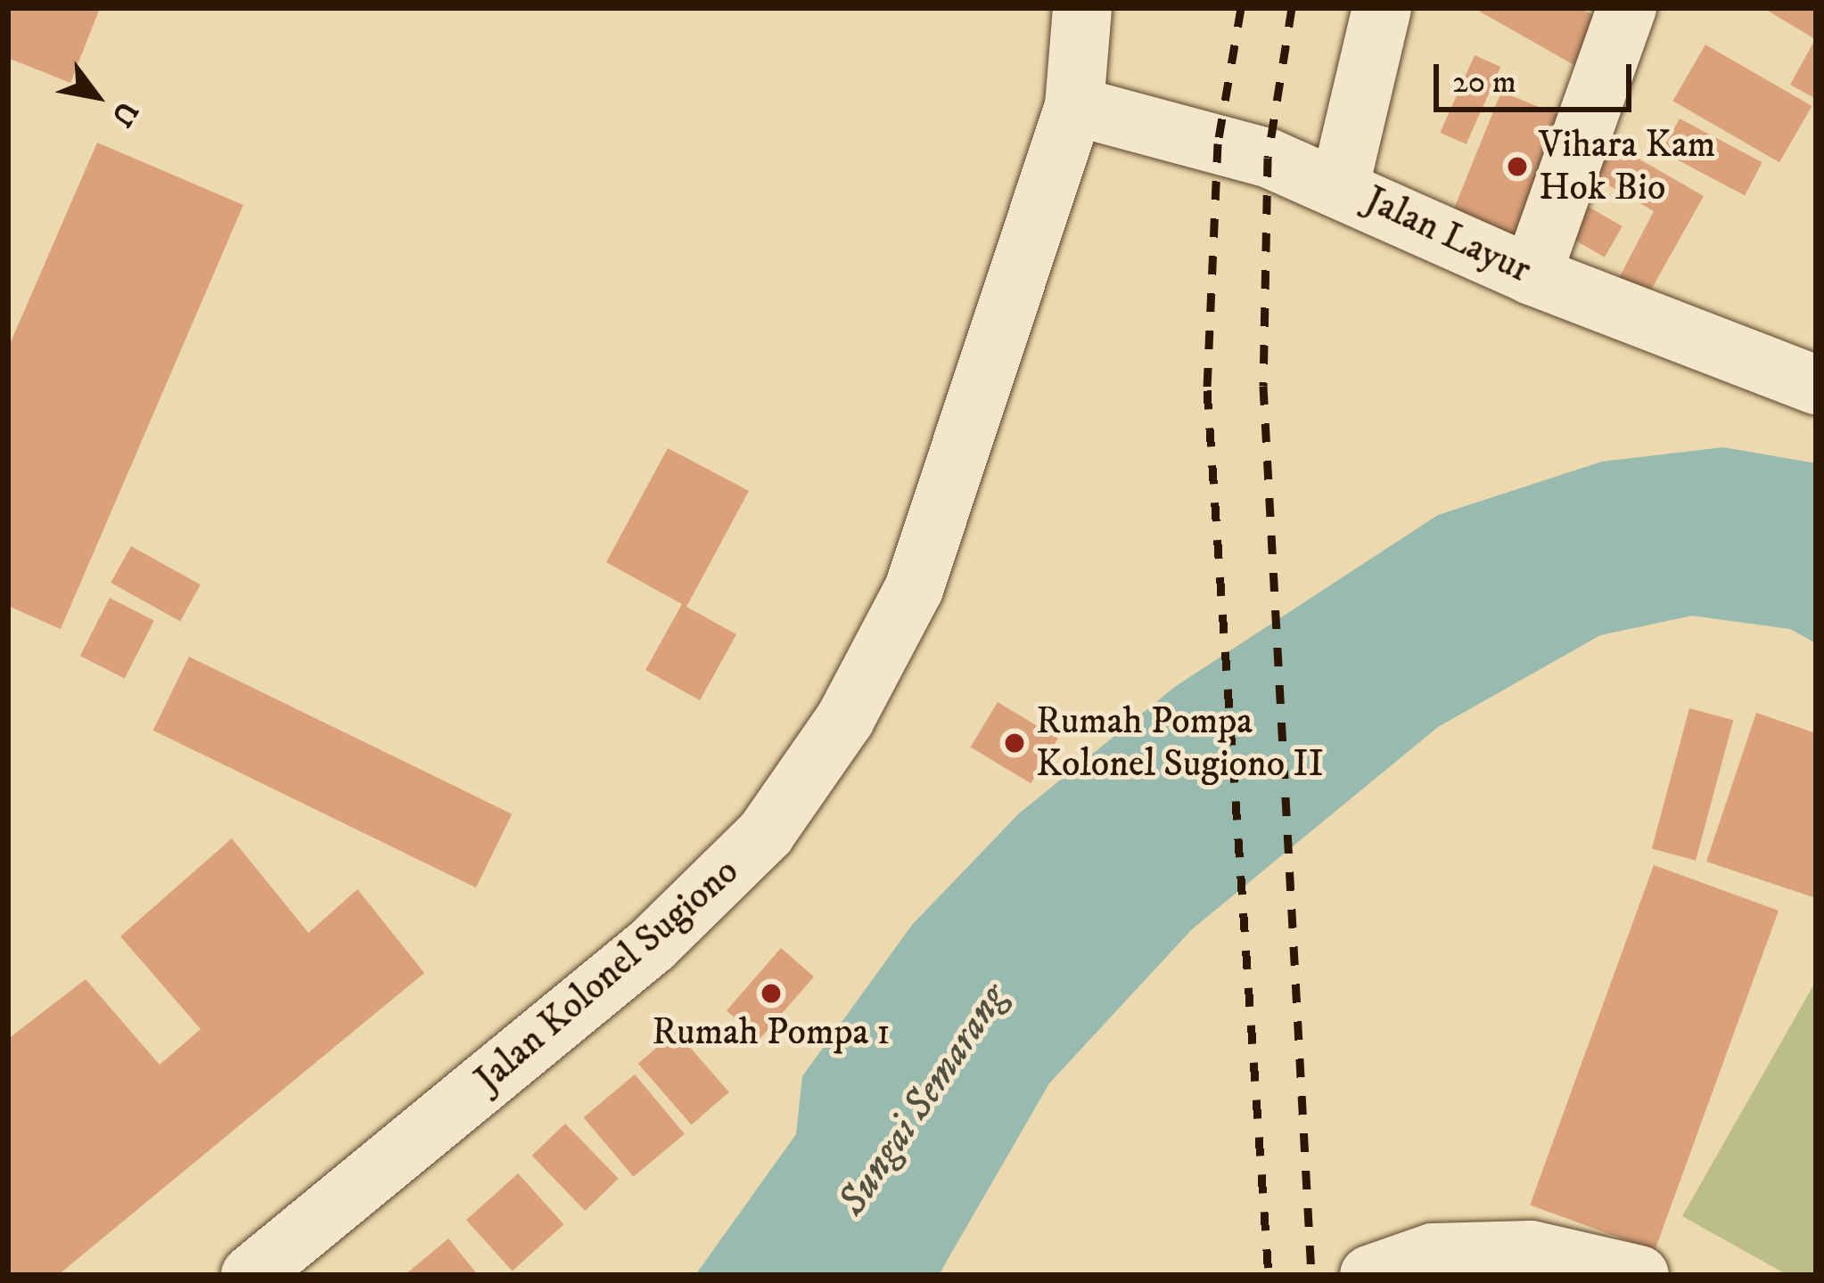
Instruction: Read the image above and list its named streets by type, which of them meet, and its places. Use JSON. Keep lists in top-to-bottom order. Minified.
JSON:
{"streets":{"main road":["Jalan Layur","Jalan Kolonel Sugiono"]},"crossings":[["Jalan Layur","Jalan Kolonel Sugiono"]],"water":["Sungai Semarang"],"places":["Vihara Kam Hok Bio","Rumah Pompa Kolonel Sugiono II","Rumah Pompa 1"],"scale_bar":"20 m","north":"bottom right"}
